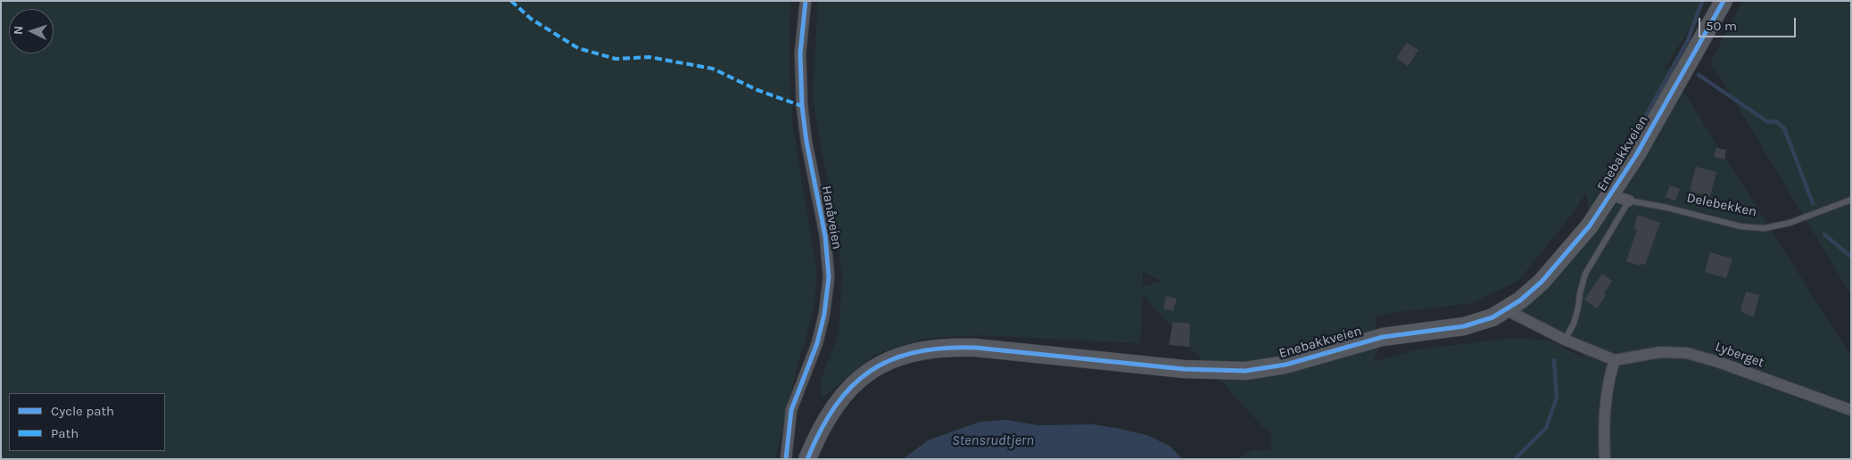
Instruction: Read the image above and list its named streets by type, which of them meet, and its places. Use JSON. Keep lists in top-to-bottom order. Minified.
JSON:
{"streets":{"main road":["Enebakkveien"],"street":["Delebekken","Hanåveien","Lyberget"]},"crossings":[["Enebakkveien","Delebekken"]],"water":["Stensrudtjern"],"legend":["Cycle path","Path"],"scale_bar":"50 m","north":"left"}
